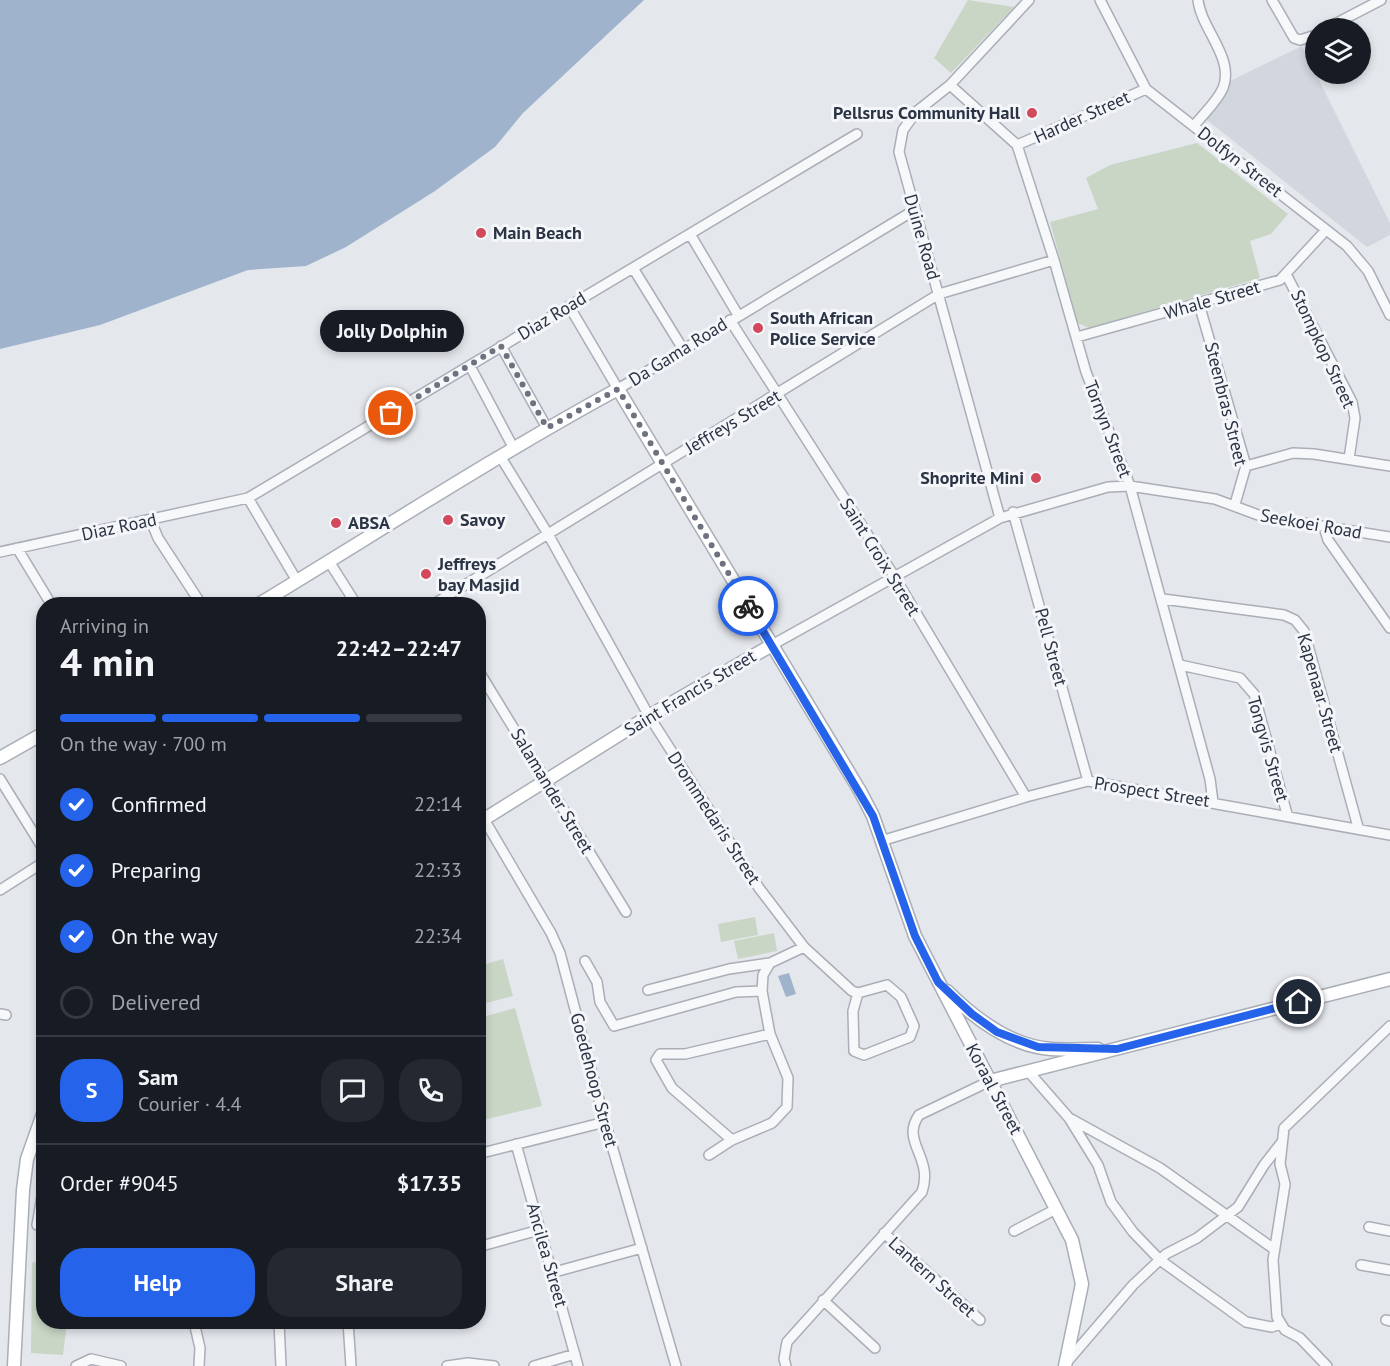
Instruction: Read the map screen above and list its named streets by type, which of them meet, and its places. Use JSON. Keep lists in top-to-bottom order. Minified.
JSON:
{"streets":{"street":["Harder Street","Dolfyn Street","Duine Road","Whale Street","Diaz Road","Stompkop Street","Da Gama Road","Steenbras Street","Jeffreys Street","Tornyn Street","Seekoei Road","Saint Croix Street","Pell Street","Saint Francis Street","Kapenaar Street","Tongvis Street","Salamander Street","Prospect Street","Drommedaris Street","Goedehoop Street","Koraal Street","Ancilea Street","Lantern Street"]},"crossings":[["Harder Street","Dolfyn Street"],["Harder Street","Tornyn Street"],["Dolfyn Street","Whale Street"],["Duine Road","Da Gama Road"],["Duine Road","Jeffreys Street"],["Duine Road","Saint Francis Street"],["Whale Street","Stompkop Street"],["Whale Street","Steenbras Street"],["Whale Street","Tornyn Street"],["Diaz Road","Saint Croix Street"],["Da Gama Road","Saint Croix Street"],["Da Gama Road","Drommedaris Street"],["Da Gama Road","Koraal Street"],["Steenbras Street","Seekoei Road"],["Jeffreys Street","Tornyn Street"],["Jeffreys Street","Saint Croix Street"],["Jeffreys Street","Drommedaris Street"],["Jeffreys Street","Koraal Street"],["Tornyn Street","Seekoei Road"],["Tornyn Street","Saint Francis Street"],["Tornyn Street","Kapenaar Street"],["Tornyn Street","Tongvis Street"],["Tornyn Street","Prospect Street"],["Seekoei Road","Saint Francis Street"],["Saint Croix Street","Saint Francis Street"],["Saint Croix Street","Prospect Street"],["Pell Street","Saint Francis Street"],["Pell Street","Prospect Street"],["Saint Francis Street","Salamander Street"],["Saint Francis Street","Drommedaris Street"],["Saint Francis Street","Koraal Street"],["Kapenaar Street","Prospect Street"],["Tongvis Street","Prospect Street"],["Prospect Street","Koraal Street"],["Koraal Street","Lantern Street"]],"places":["Pellsrus Community Hall","Main Beach","South African Police Service","Jolly Dolphin","Shoprite Mini","Savoy","ABSA","Jeffreys bay Masjid"],"page":{"bubble":"Jolly Dolphin","heading":["4 min","Arriving in","22:42–22:47"],"panel":["Sam","Courier · 4.4","Order #9045","$17.35"],"bar":"On the way · 700 m","list":[["Confirmed","22:14"],["Preparing","22:33"],["On the way","22:34"],"Delivered"],"round":"S","buttons":["Help","Share"]}}
